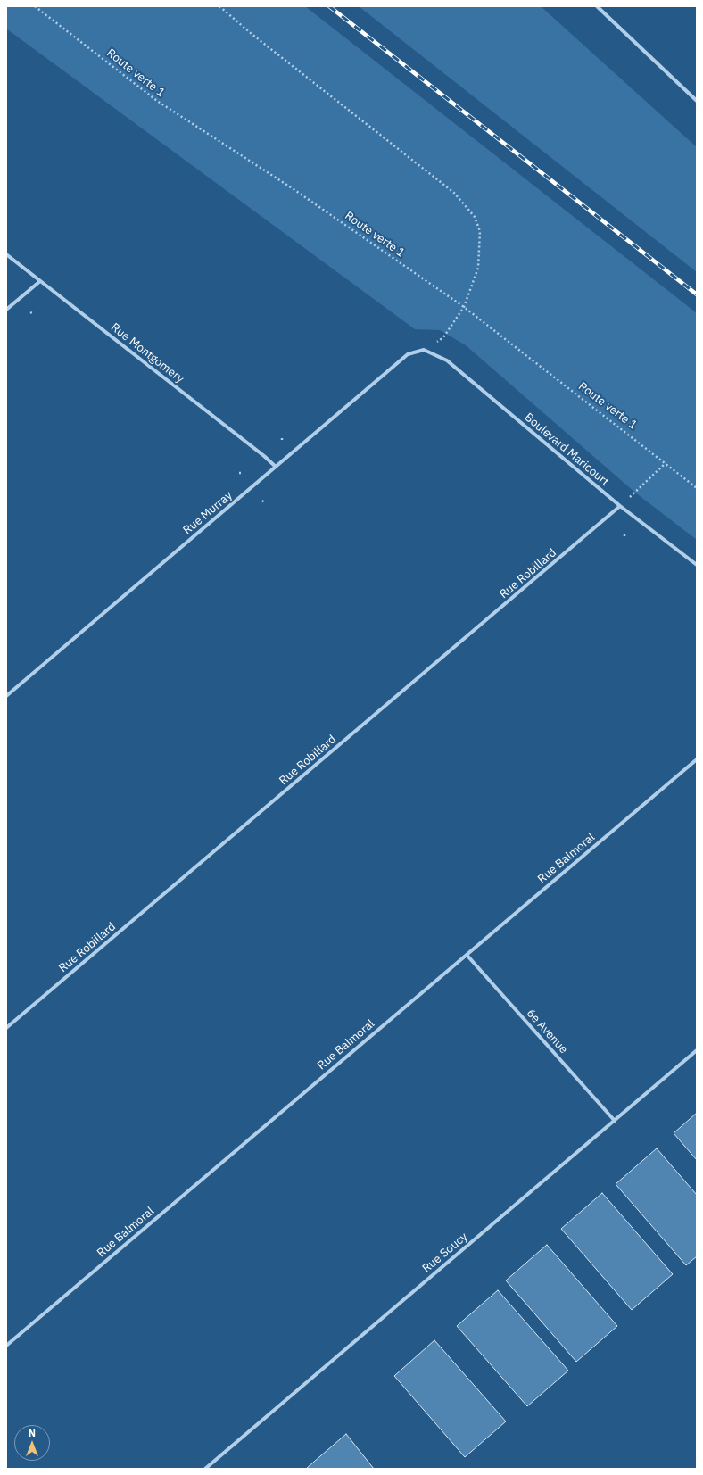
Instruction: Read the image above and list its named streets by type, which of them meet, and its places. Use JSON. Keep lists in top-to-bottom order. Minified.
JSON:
{"streets":{"street":["Rue Montgomery","Boulevard Maricourt","Rue Murray","Rue Robillard","Rue Balmoral","6e Avenue","Rue Soucy"],"path":["Route verte 1"]},"crossings":[["Rue Montgomery","Rue Murray"],["Boulevard Maricourt","Rue Murray"],["Boulevard Maricourt","Rue Robillard"],["Rue Balmoral","6e Avenue"],["6e Avenue","Rue Soucy"]],"north":"top"}
